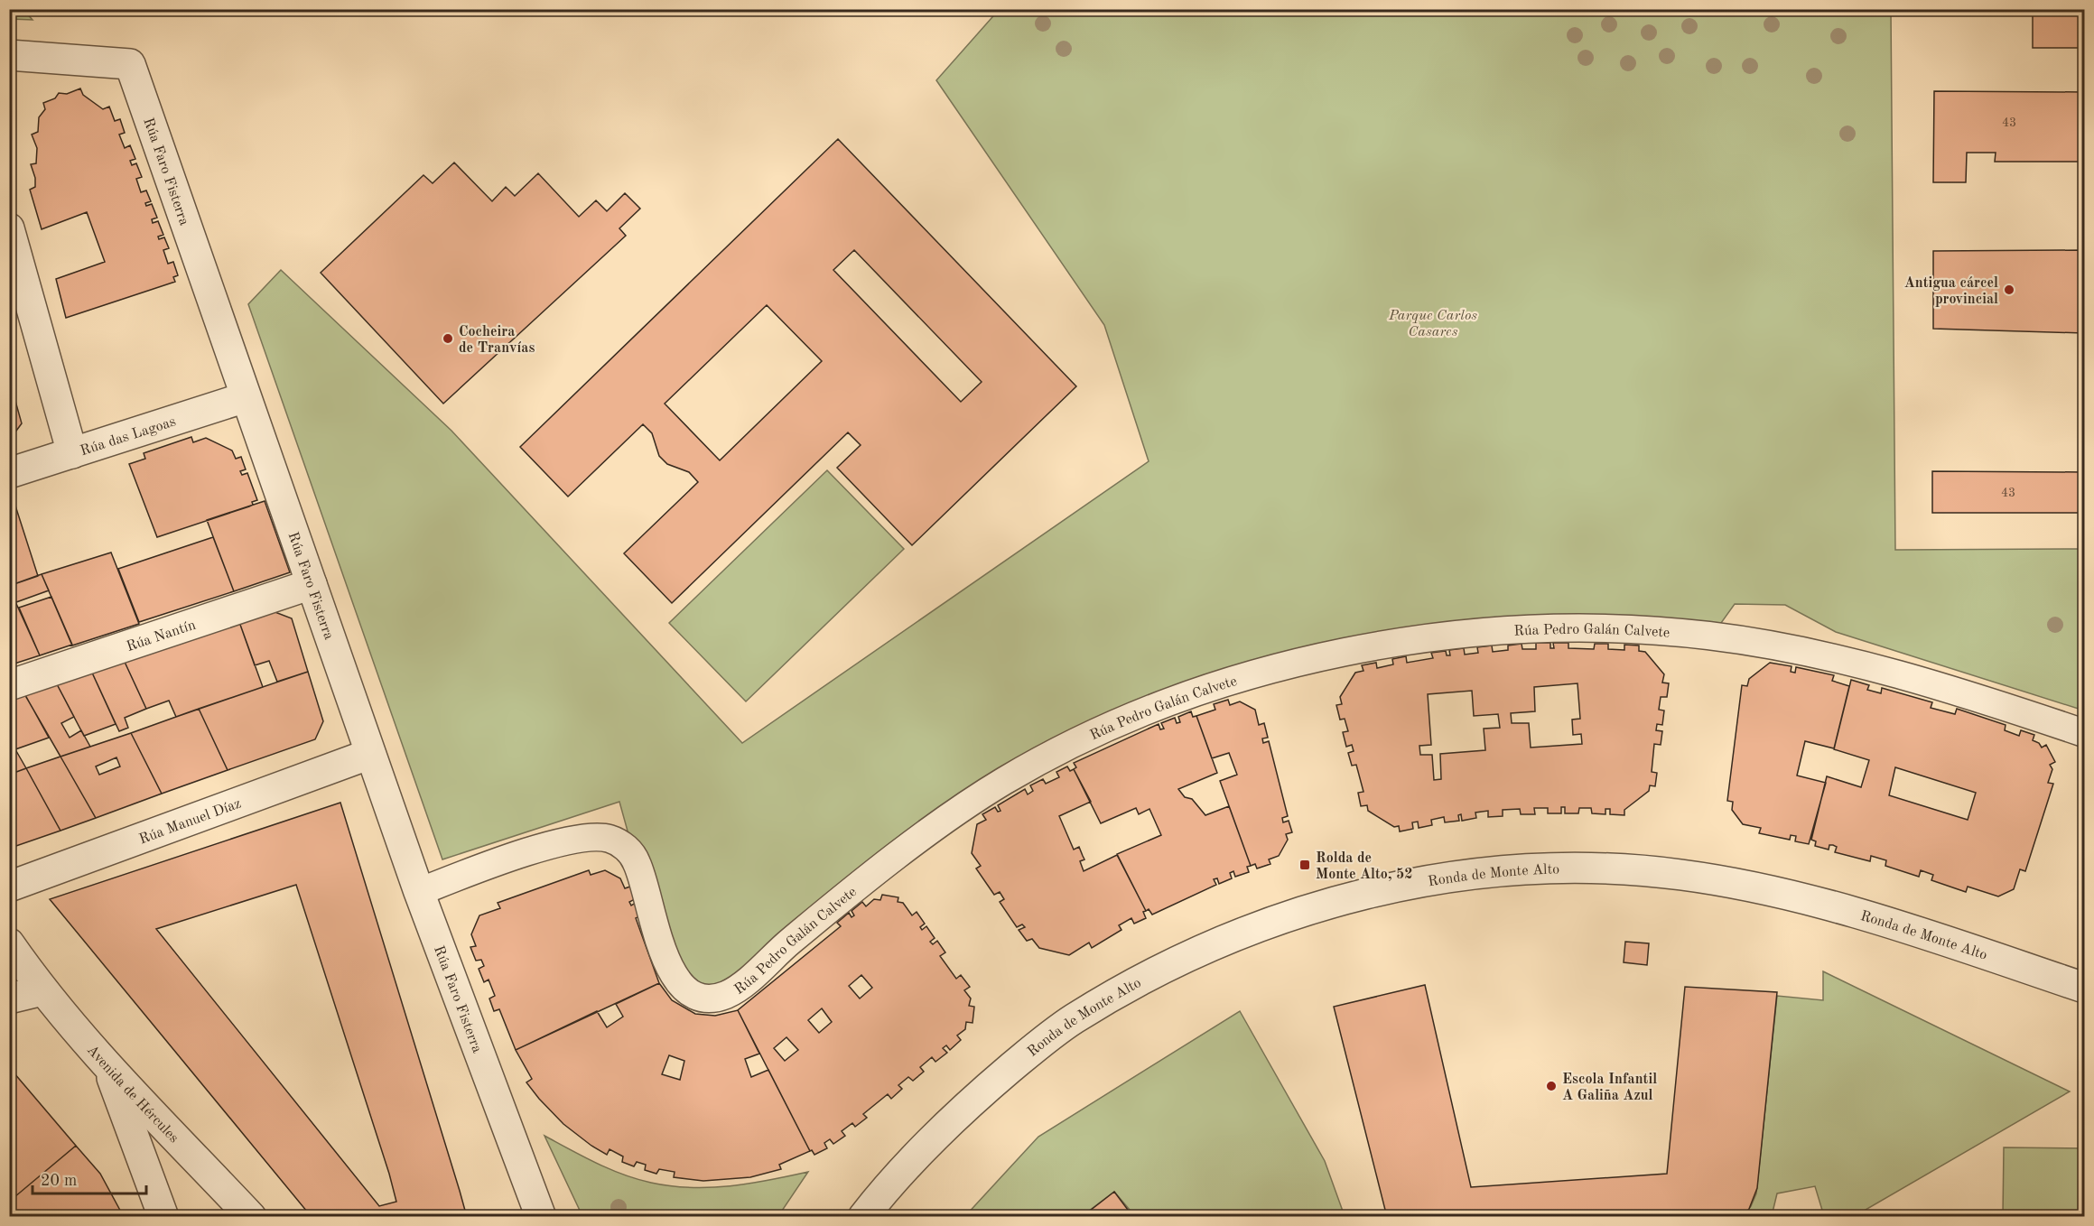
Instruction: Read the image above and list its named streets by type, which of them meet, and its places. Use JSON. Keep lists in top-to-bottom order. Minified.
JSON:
{"streets":{"street":["Rúa Faro Fisterra","Rúa das Lagoas","Rúa Pedro Galán Calvete","Rúa Nantín","Rúa Manuel Díaz","Ronda de Monte Alto","Avenida de Hércules"]},"crossings":[["Rúa Faro Fisterra","Rúa das Lagoas"],["Rúa Faro Fisterra","Rúa Pedro Galán Calvete"],["Rúa Faro Fisterra","Rúa Nantín"],["Rúa Faro Fisterra","Rúa Manuel Díaz"]],"parks":["Parque Carlos Casares"],"places":{"other":["Antigua cárcel provincial","Cocheira de Tranvías","Escola Infantil A Galiña Azul"],"transit":["Rolda de Monte Alto, 52"]},"house_numbers":["43","43"],"scale_bar":"20 m"}
